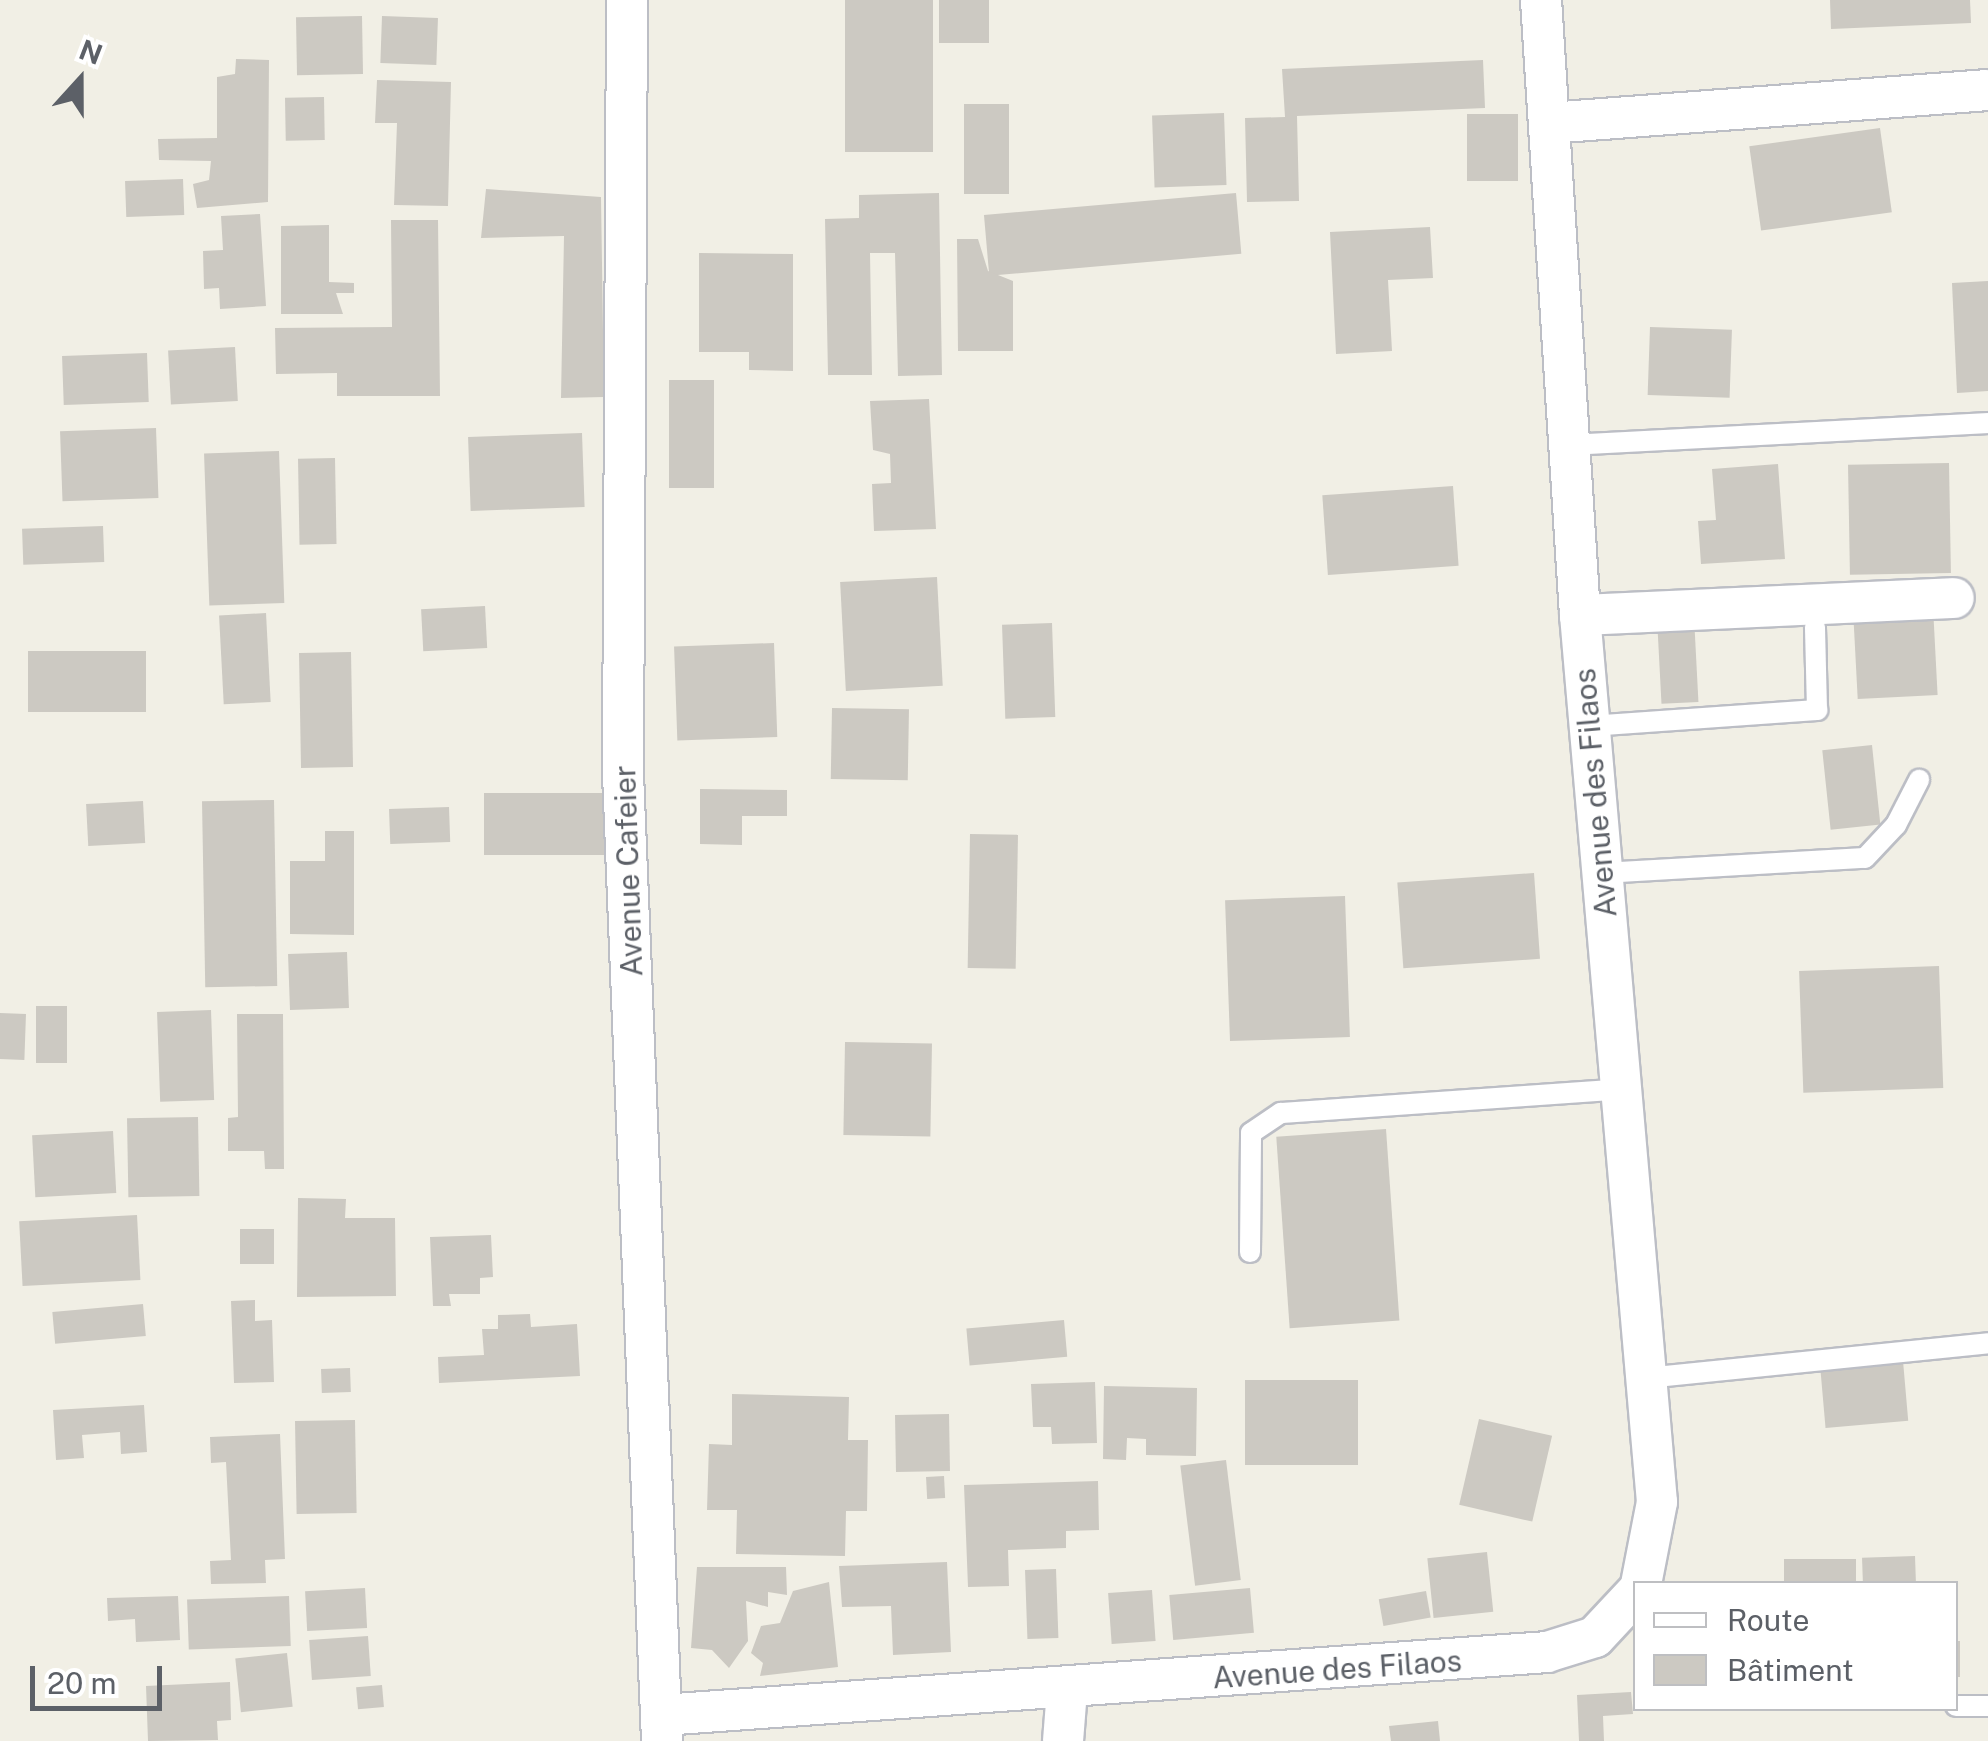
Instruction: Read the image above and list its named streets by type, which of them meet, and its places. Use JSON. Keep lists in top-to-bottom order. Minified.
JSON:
{"streets":{"street":["Avenue des Filaos","Avenue Cafeier"]},"crossings":[["Avenue des Filaos","Avenue Cafeier"]],"legend":["Route","Bâtiment"],"scale_bar":"20 m","north":"top"}
